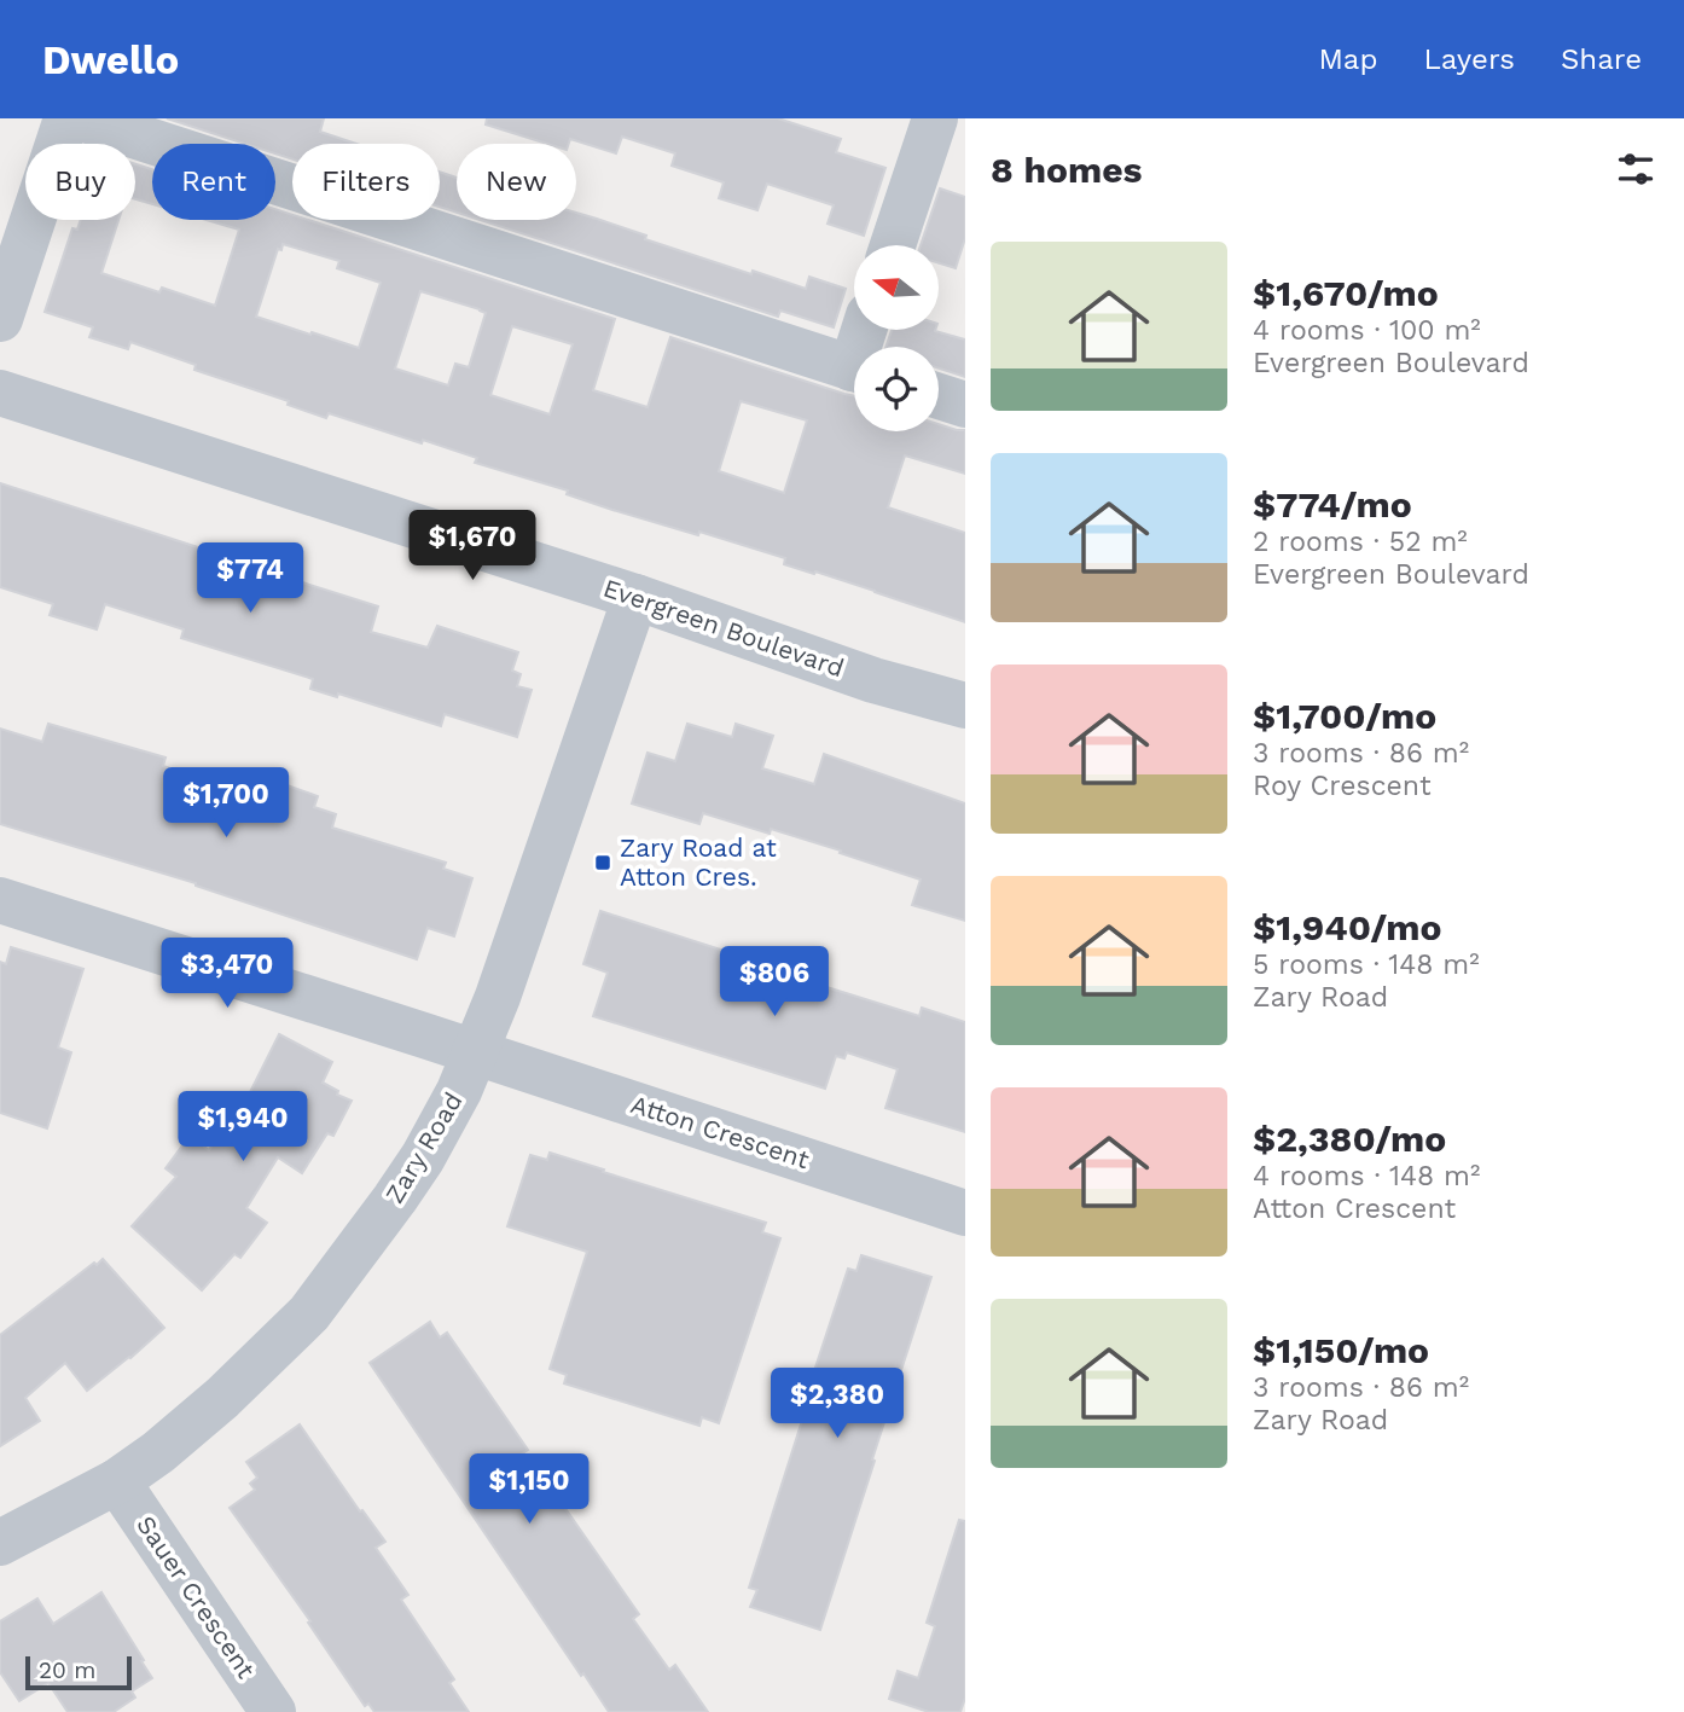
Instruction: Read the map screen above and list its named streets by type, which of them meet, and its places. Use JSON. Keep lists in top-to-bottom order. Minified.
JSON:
{"streets":{"street":["Evergreen Boulevard","Atton Crescent","Zary Road","Sauer Crescent"]},"crossings":[["Evergreen Boulevard","Zary Road"],["Atton Crescent","Zary Road"],["Zary Road","Sauer Crescent"]],"places":{"transit":["Zary Road at Atton Cres."]},"scale_bar":"20 m","north":"left","page":{"header":"Dwello","nav":["Map","Layers","Share"],"heading":"8 homes","chip":["Buy","Rent","Filters","New"],"list":[{"name":"$1,670/mo","note":"4 rooms · 100 m² · Evergreen Boulevard"},{"name":"$774/mo","note":"2 rooms · 52 m² · Evergreen Boulevard"},{"name":"$1,700/mo","note":"3 rooms · 86 m² · Roy Crescent"},{"name":"$1,940/mo","note":"5 rooms · 148 m² · Zary Road"},{"name":"$2,380/mo","note":"4 rooms · 148 m² · Atton Crescent"},{"name":"$1,150/mo","note":"3 rooms · 86 m² · Zary Road"}],"price":["$1,670","$774","$1,700","$3,470","$806","$1,940","$2,380","$1,150"],"scale":"20 m"}}
